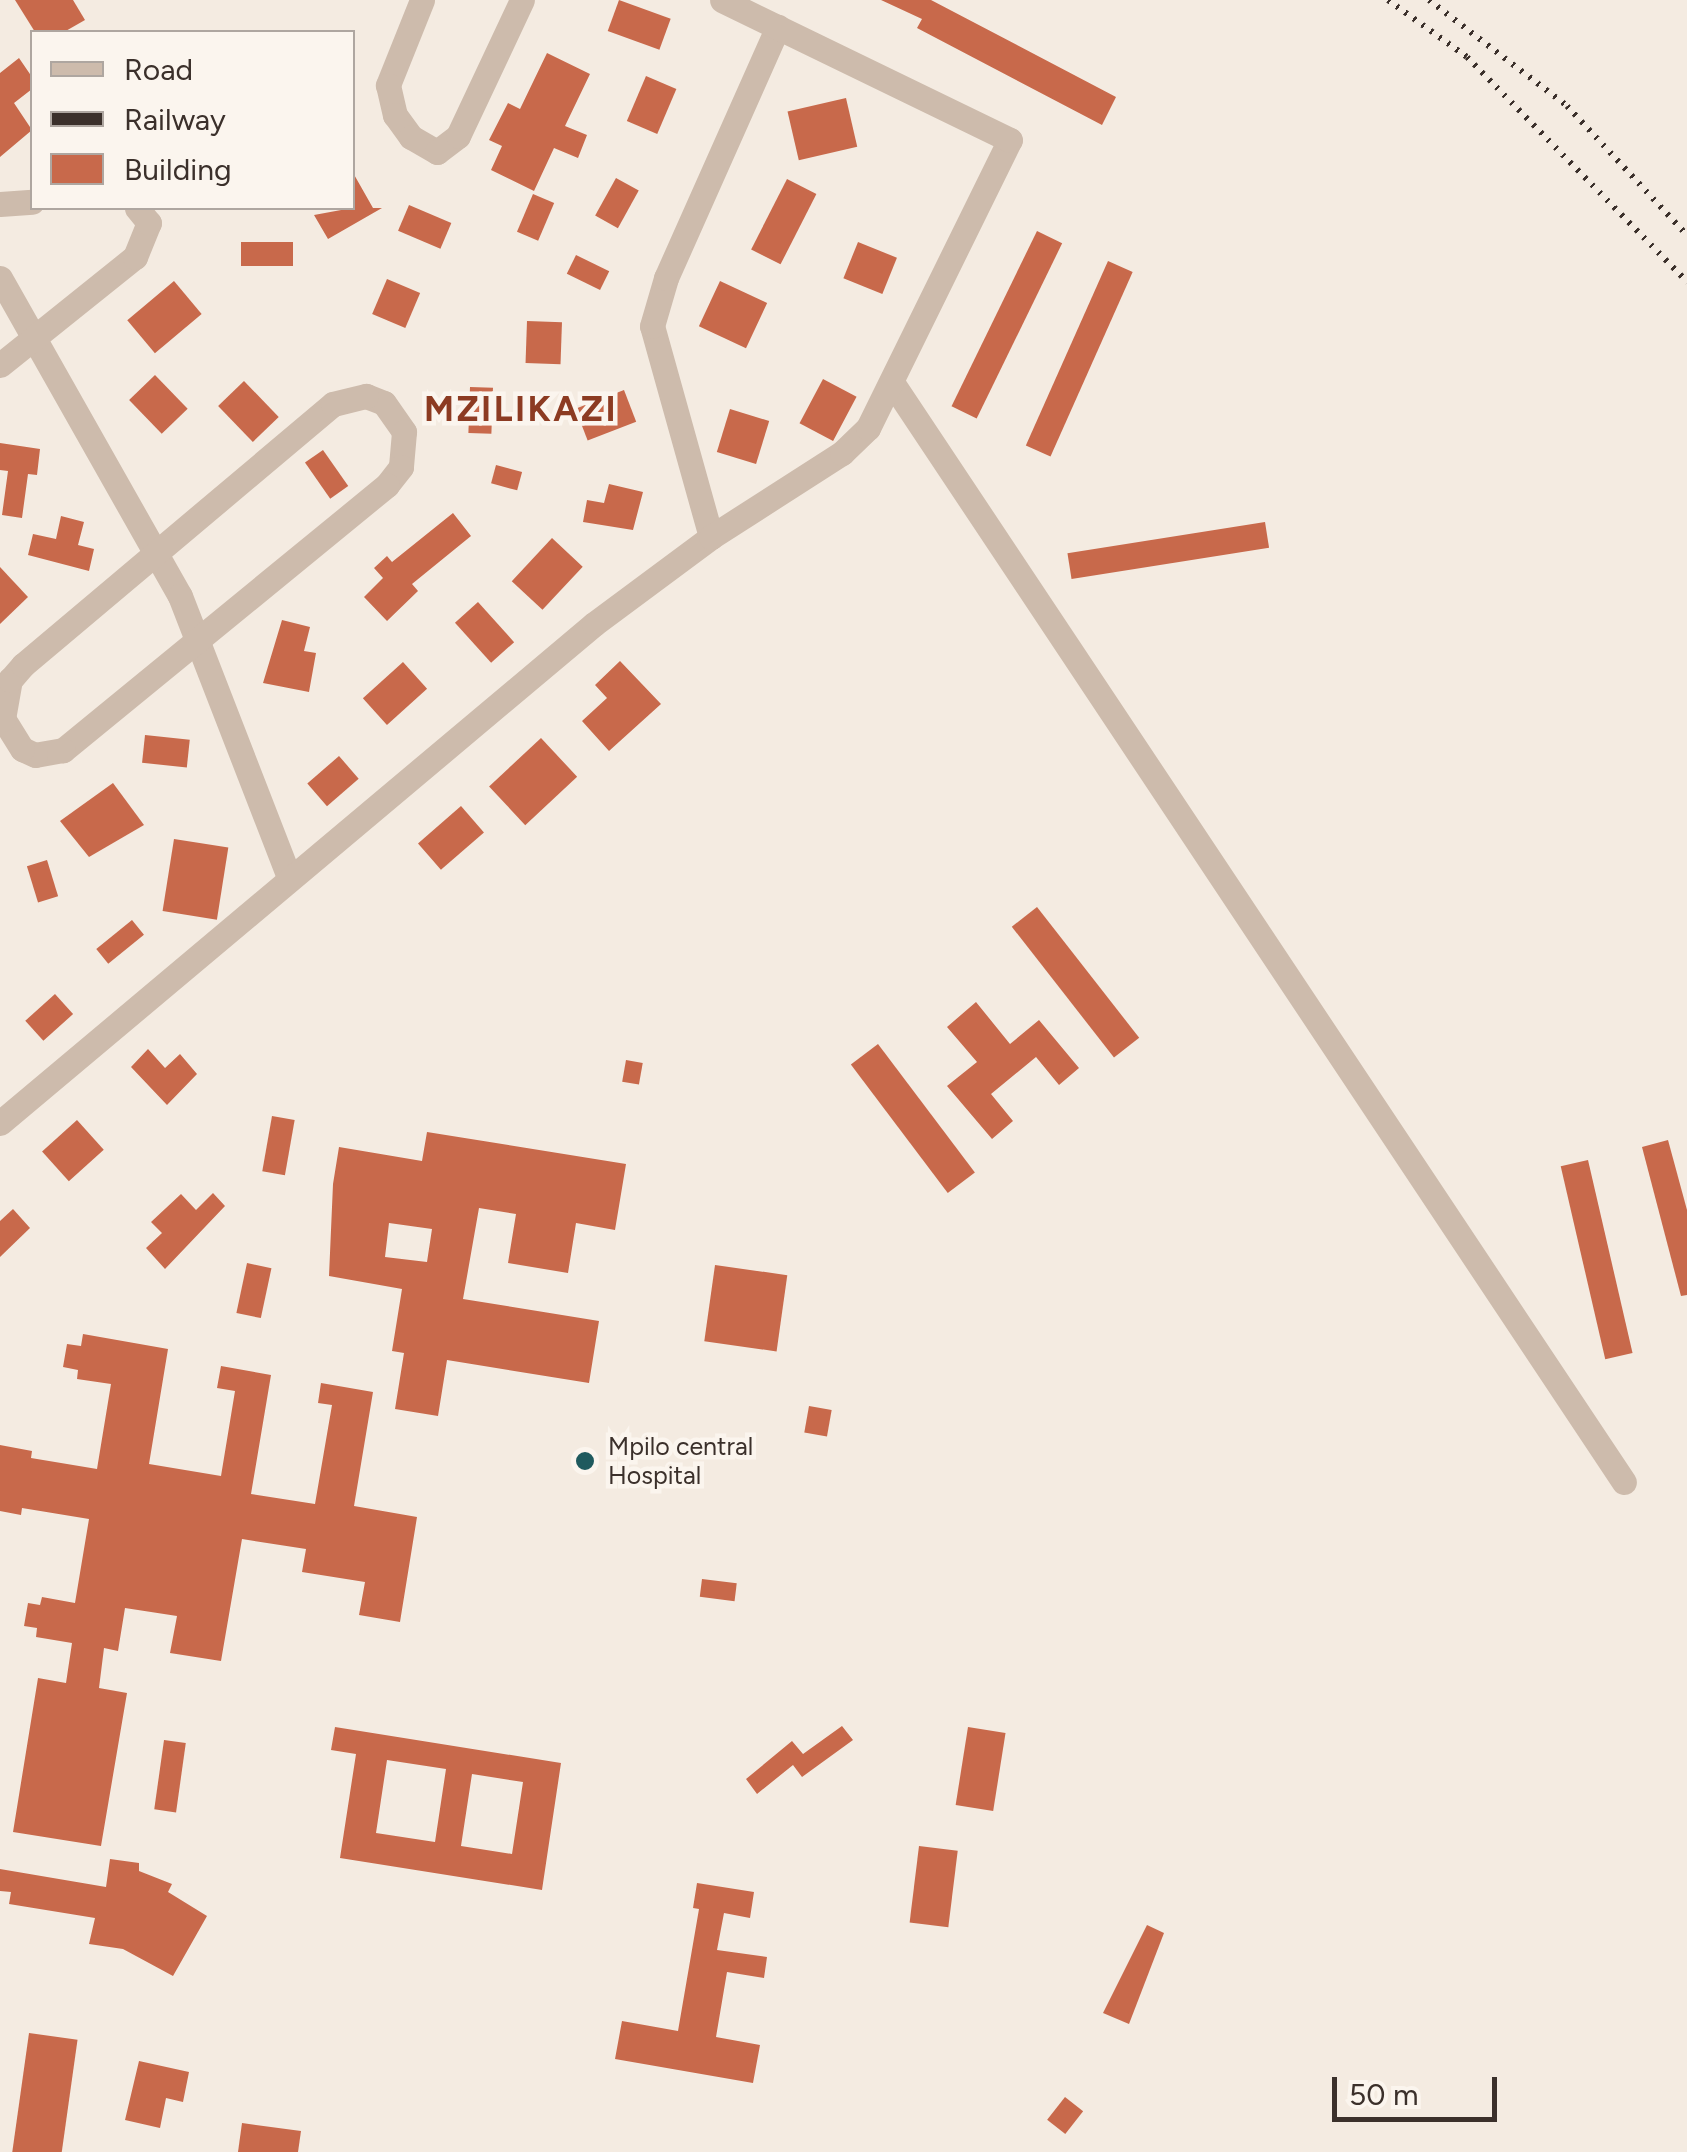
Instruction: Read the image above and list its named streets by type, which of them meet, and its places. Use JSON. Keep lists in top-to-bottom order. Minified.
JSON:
{"districts":["MZILIKAZI"],"places":["Mpilo central Hospital"],"legend":["Road","Railway","Building"],"scale_bar":"50 m"}
